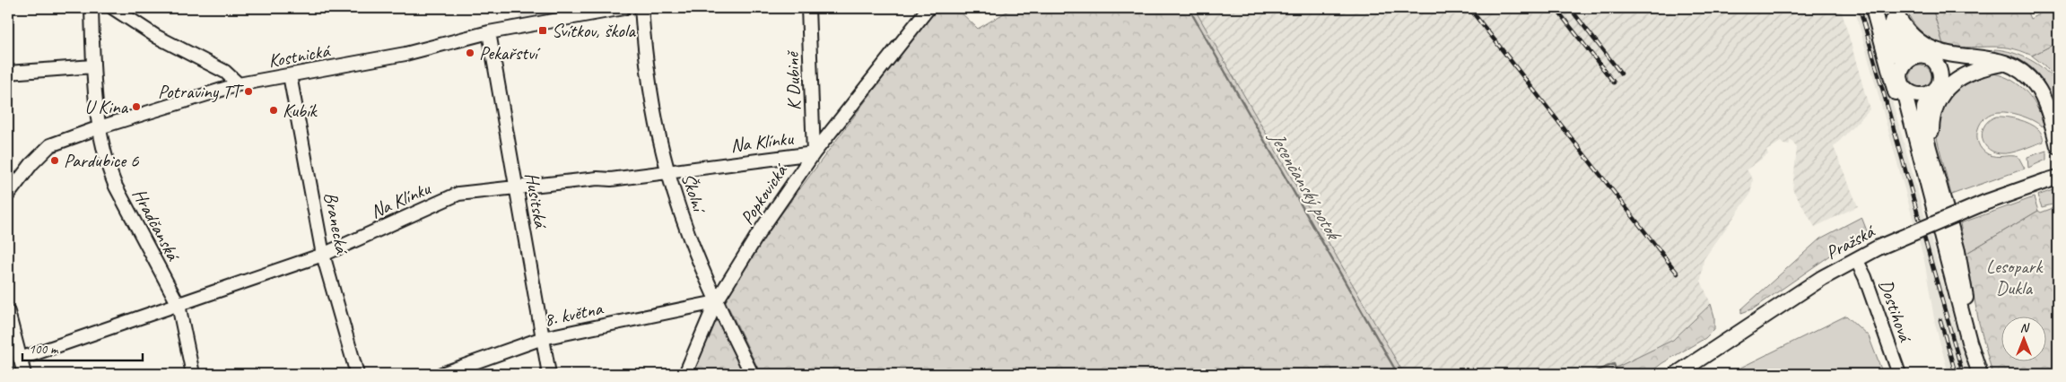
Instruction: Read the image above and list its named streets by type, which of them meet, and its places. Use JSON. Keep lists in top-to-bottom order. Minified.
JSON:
{"streets":{"main road":["Pražská"],"street":["Kostnická","K Dubině","Na Klínku","Školní","Popkovická","Husitská","Branecká","Hradčanská","Dostihová","8. května"]},"crossings":[["Kostnická","Husitská"],["Kostnická","Branecká"],["Kostnická","Hradčanská"],["K Dubině","Na Klínku"],["K Dubině","Popkovická"],["Na Klínku","Školní"],["Na Klínku","Popkovická"],["Na Klínku","Husitská"],["Na Klínku","Branecká"],["Na Klínku","Hradčanská"],["Školní","Popkovická"],["Školní","8. května"],["Popkovická","8. května"],["Husitská","8. května"],["Pražská","Dostihová"]],"water":["Jesenčanský potok"],"parks":["Lesopark Dukla"],"places":{"transit":["Svítkov, škola"],"other":["Pekařství","Potraviny TT","U Kina","Kubík","Pardubice 6"]},"scale_bar":"100 m","north":"top"}
